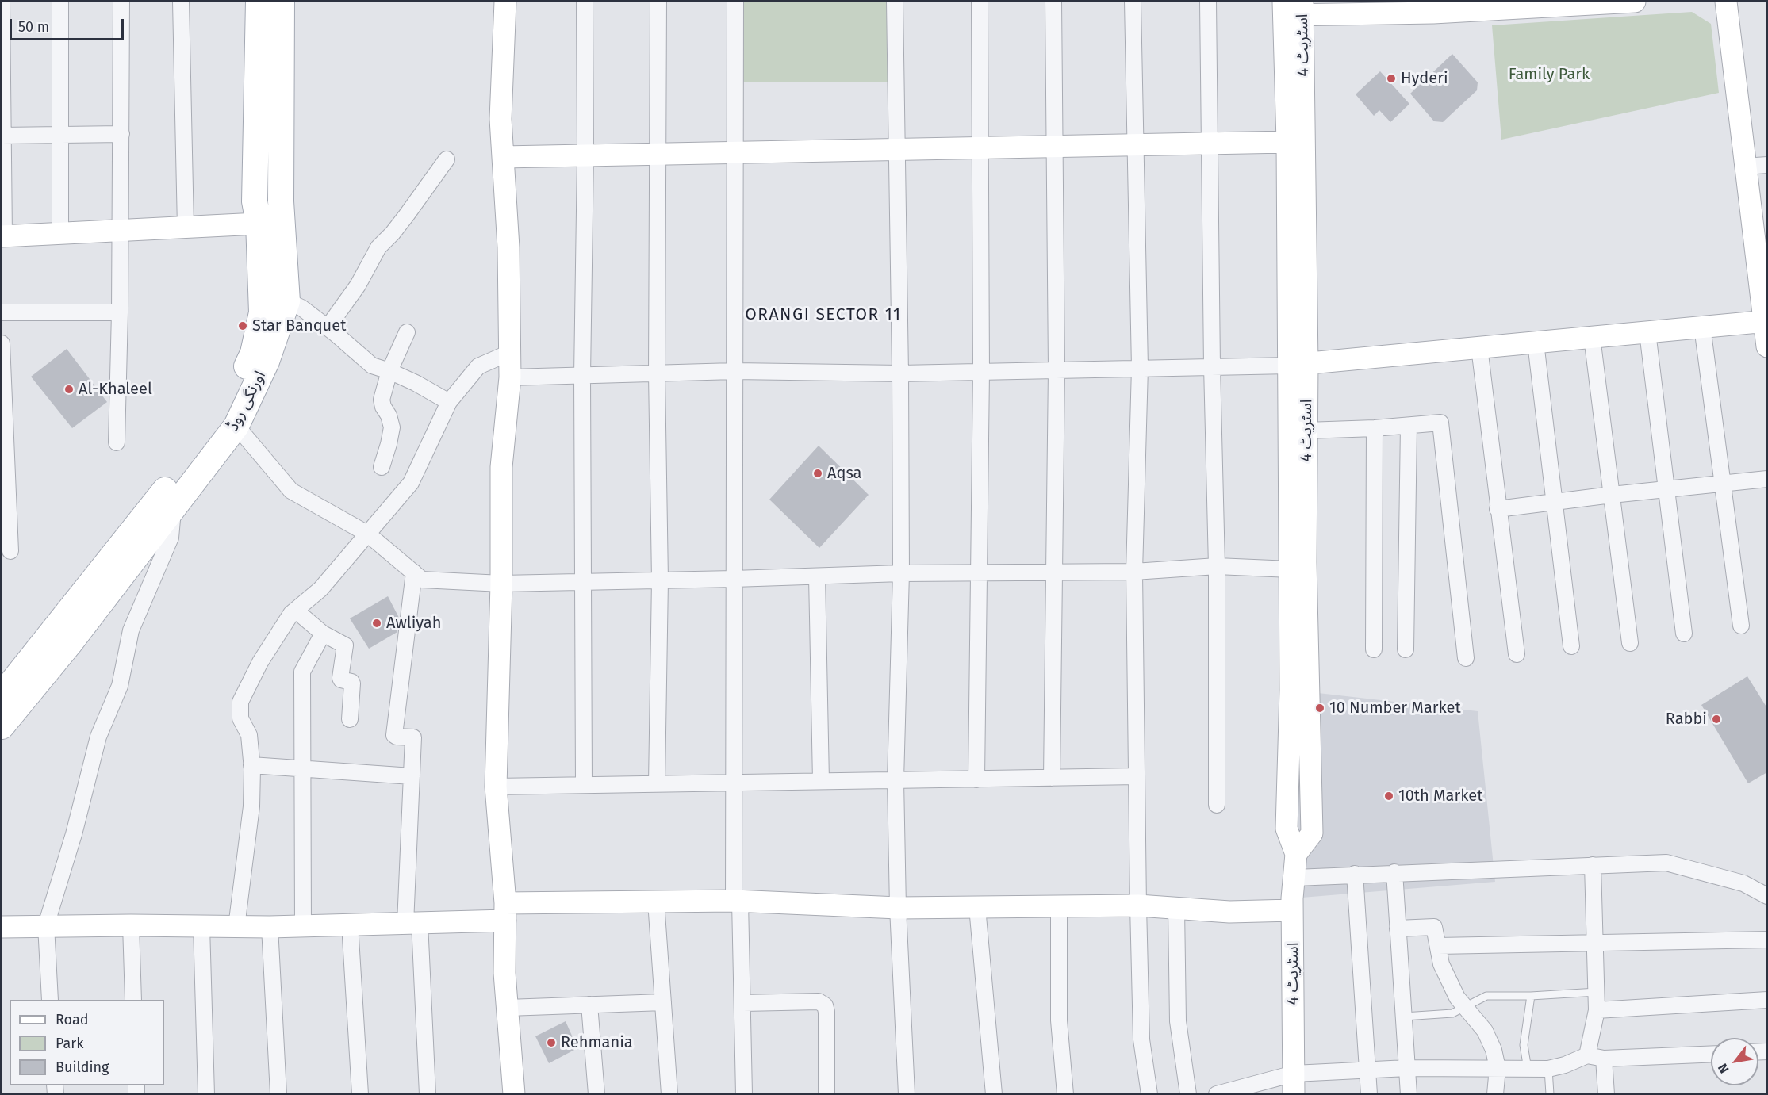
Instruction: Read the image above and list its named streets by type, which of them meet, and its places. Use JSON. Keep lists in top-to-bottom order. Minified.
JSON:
{"streets":{"main road":["اورنگی روڈ"],"street":["اسٹریٹ 4"]},"districts":["ORANGI SECTOR 11"],"parks":["Family Park"],"places":["Hyderi","Star Banquet","Al-Khaleel","Aqsa","Awliyah","10 Number Market","Rabbi","10th Market","Rehmania"],"legend":["Road","Park","Building"],"scale_bar":"50 m","north":"bottom left"}
